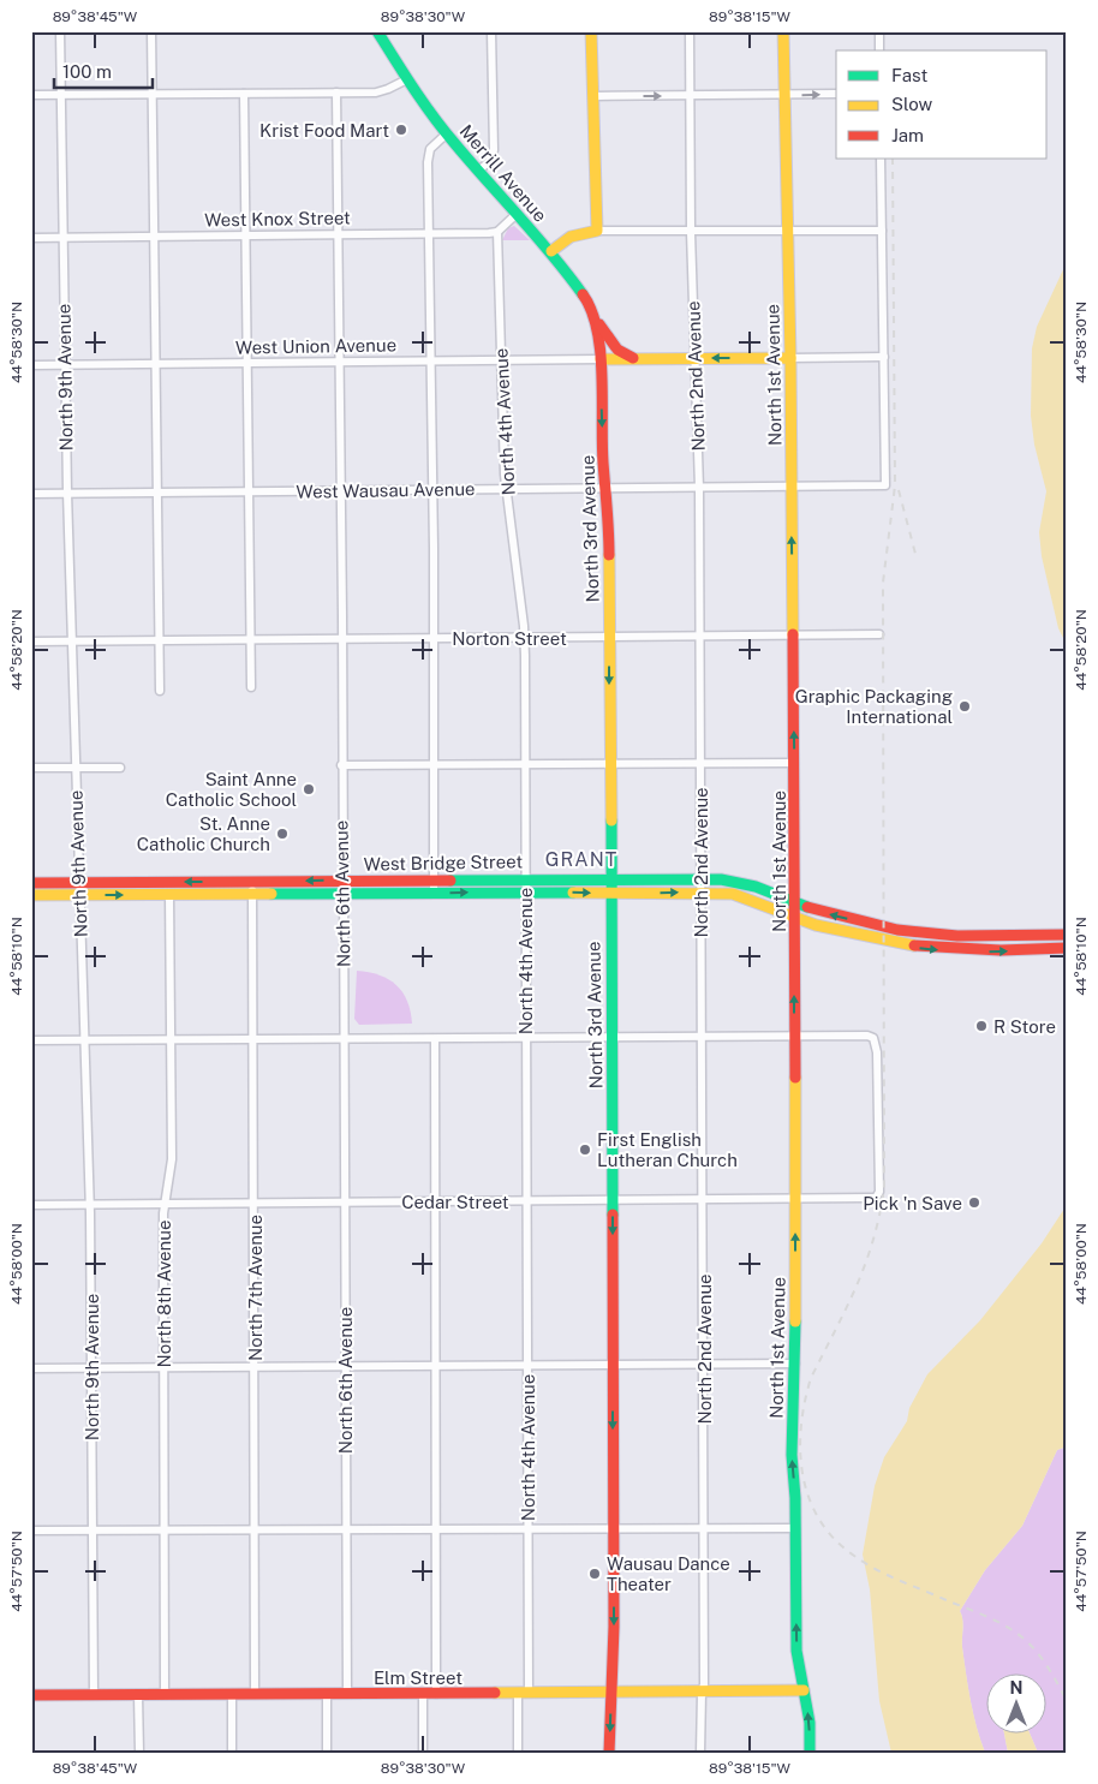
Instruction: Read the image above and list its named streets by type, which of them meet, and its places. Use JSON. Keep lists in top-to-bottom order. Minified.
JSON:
{"streets":{"main road":["Merrill Avenue","North 1st Avenue","North 3rd Avenue","West Bridge Street","Elm Street"],"street":["West Knox Street","West Union Avenue","North 2nd Avenue","North 9th Avenue","North 4th Avenue","West Wausau Avenue","Norton Street","North 6th Avenue","Cedar Street","North 7th Avenue","North 8th Avenue"]},"crossings":[["Merrill Avenue","North 3rd Avenue"],["West Knox Street","North 9th Avenue"],["West Knox Street","North 4th Avenue"],["West Knox Street","North 6th Avenue"],["West Union Avenue","North 9th Avenue"],["West Union Avenue","North 4th Avenue"],["West Union Avenue","North 3rd Avenue"],["West Union Avenue","North 6th Avenue"],["North 1st Avenue","West Wausau Avenue"],["North 1st Avenue","Norton Street"],["North 1st Avenue","West Bridge Street"],["North 1st Avenue","Cedar Street"],["North 1st Avenue","Elm Street"],["North 2nd Avenue","West Wausau Avenue"],["North 2nd Avenue","Norton Street"],["North 2nd Avenue","West Bridge Street"],["North 2nd Avenue","Cedar Street"],["North 2nd Avenue","Elm Street"],["North 9th Avenue","West Wausau Avenue"],["North 9th Avenue","Norton Street"],["North 9th Avenue","West Bridge Street"],["North 9th Avenue","Cedar Street"],["North 9th Avenue","Elm Street"],["North 4th Avenue","West Wausau Avenue"],["North 4th Avenue","Norton Street"],["North 4th Avenue","West Bridge Street"],["North 4th Avenue","Cedar Street"],["North 4th Avenue","Elm Street"],["West Wausau Avenue","North 3rd Avenue"],["West Wausau Avenue","North 6th Avenue"],["North 3rd Avenue","Norton Street"],["North 3rd Avenue","West Bridge Street"],["North 3rd Avenue","Cedar Street"],["North 3rd Avenue","Elm Street"],["Norton Street","North 6th Avenue"],["West Bridge Street","North 6th Avenue"],["West Bridge Street","North 7th Avenue"],["West Bridge Street","North 8th Avenue"],["North 6th Avenue","Cedar Street"],["North 6th Avenue","Elm Street"],["Cedar Street","North 7th Avenue"],["Cedar Street","North 8th Avenue"],["North 7th Avenue","Elm Street"],["North 8th Avenue","Elm Street"]],"one_way":["North 1st Avenue","North 3rd Avenue"],"districts":["GRANT"],"places":["Krist Food Mart","Graphic Packaging International","Saint Anne Catholic School","St. Anne Catholic Church","R Store","First English Lutheran Church","Pick 'n Save","Wausau Dance Theater"],"legend":["Fast","Slow","Jam"],"scale_bar":"100 m","north":"top","coordinates":["89°38'45\"W","89°38'30\"W","89°38'15\"W","44°58'30\"N","44°58'20\"N","44°58'10\"N","44°58'00\"N","44°57'50\"N"]}
